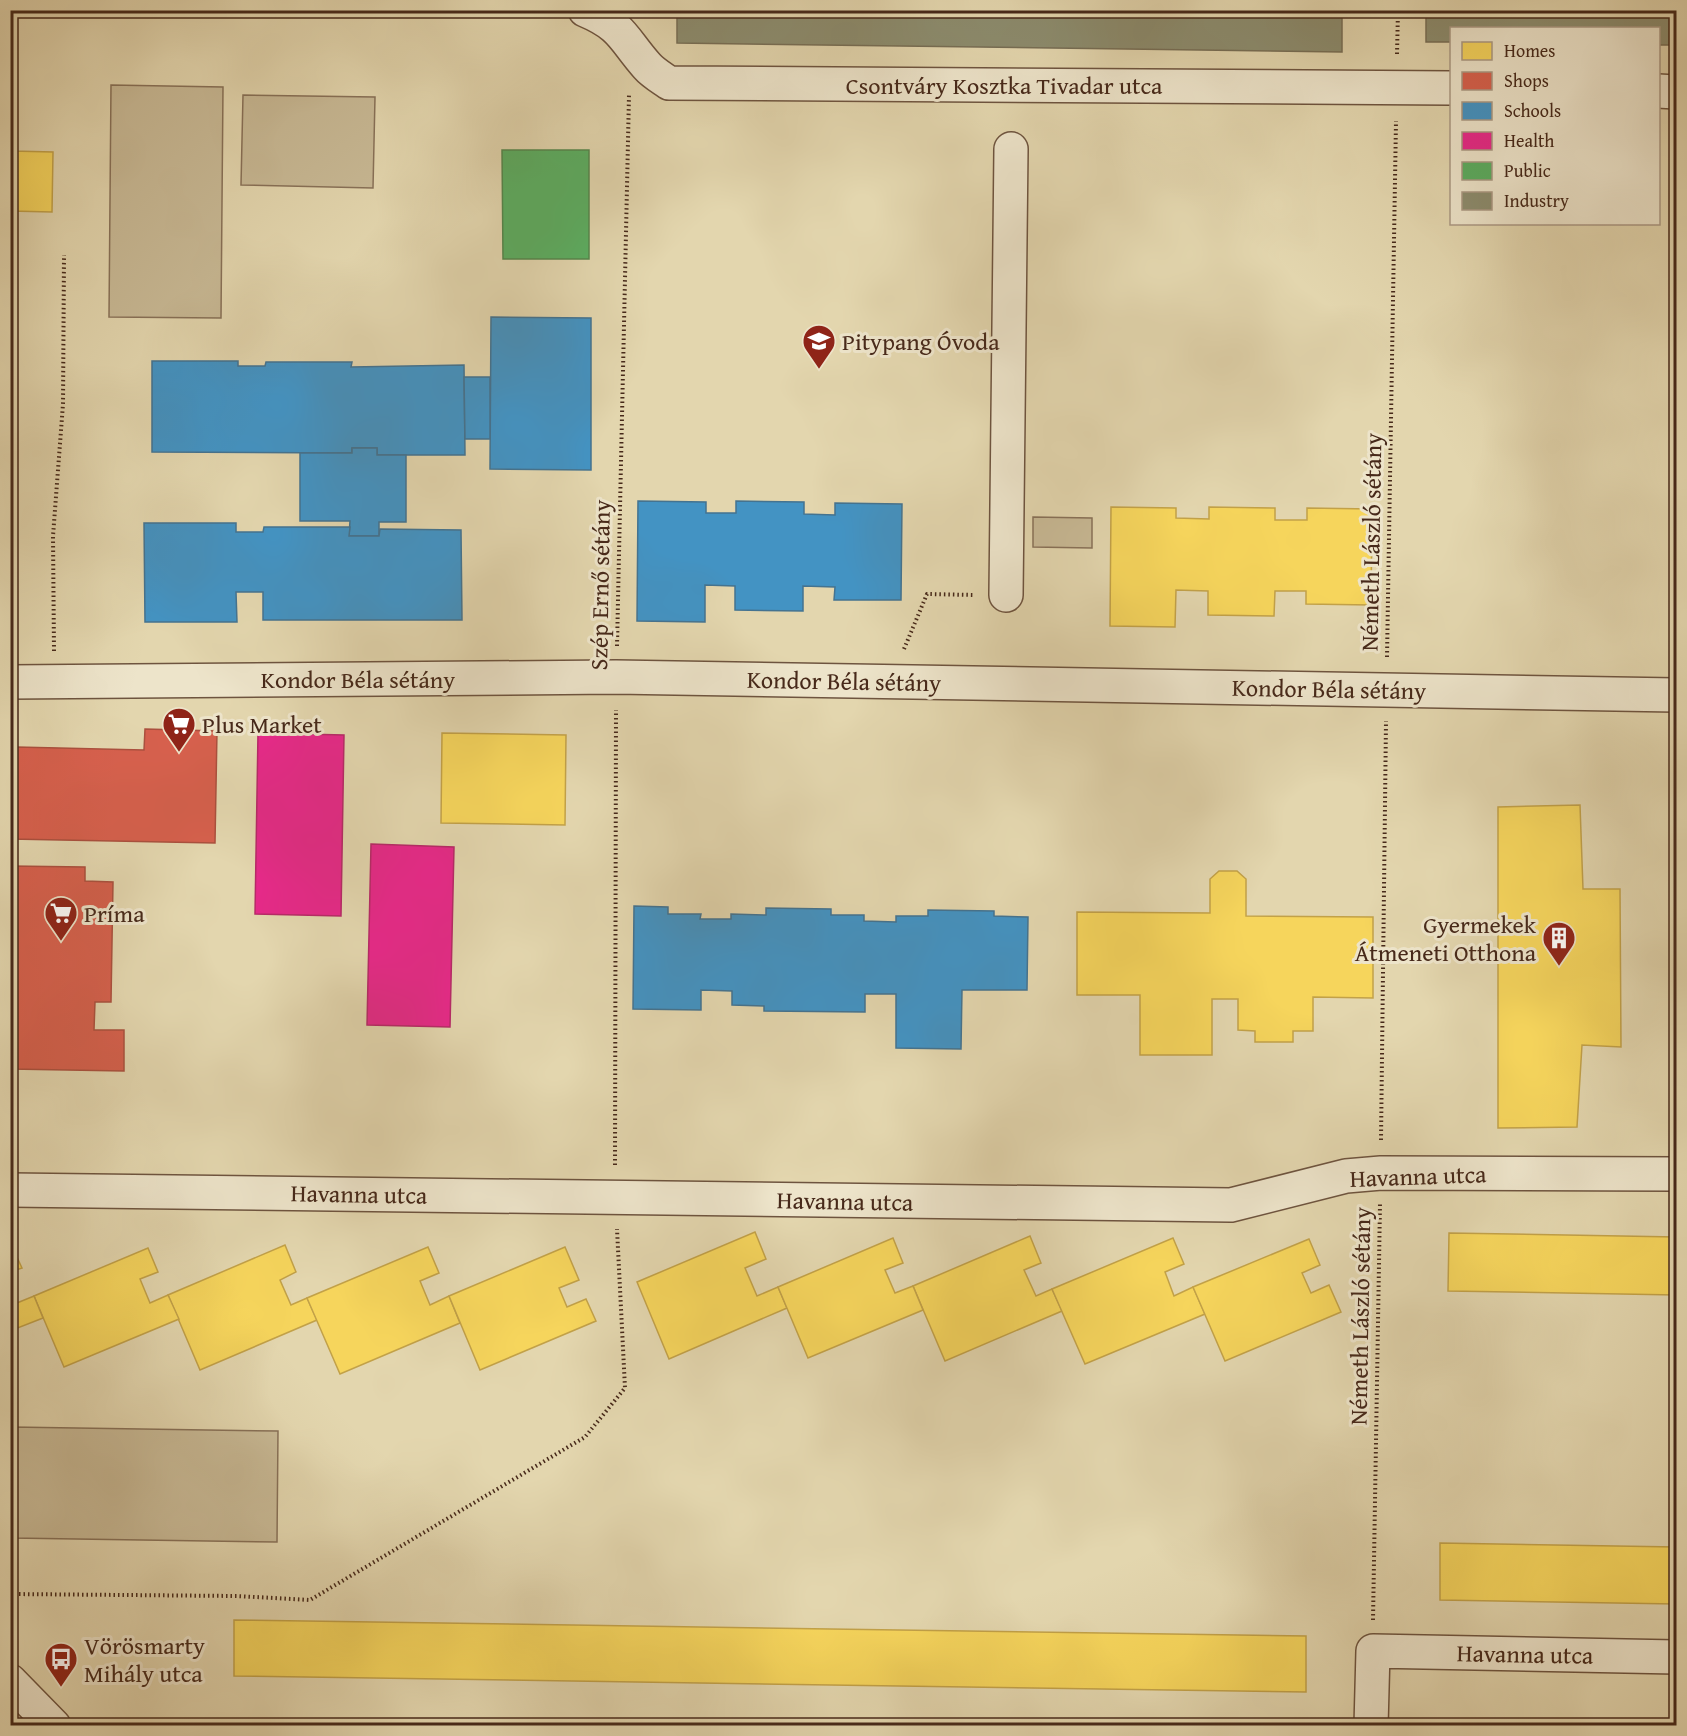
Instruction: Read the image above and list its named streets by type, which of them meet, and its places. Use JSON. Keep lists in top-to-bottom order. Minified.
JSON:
{"streets":{"street":["Csontváry Kosztka Tivadar utca","Kondor Béla sétány","Havanna utca"],"path":["Németh László sétány","Szép Ernő sétány"]},"crossings":[["Csontváry Kosztka Tivadar utca","Németh László sétány"],["Csontváry Kosztka Tivadar utca","Szép Ernő sétány"],["Németh László sétány","Kondor Béla sétány"],["Németh László sétány","Havanna utca"],["Szép Ernő sétány","Kondor Béla sétány"]],"places":{"school or university":["Pitypang Óvoda"],"supermarket":["Plus Market","Príma"],"building":["Gyermekek Átmeneti Otthona"],"bus stop":["Vörösmarty Mihály utca"]},"legend":["Homes","Shops","Schools","Health","Public","Industry"]}
